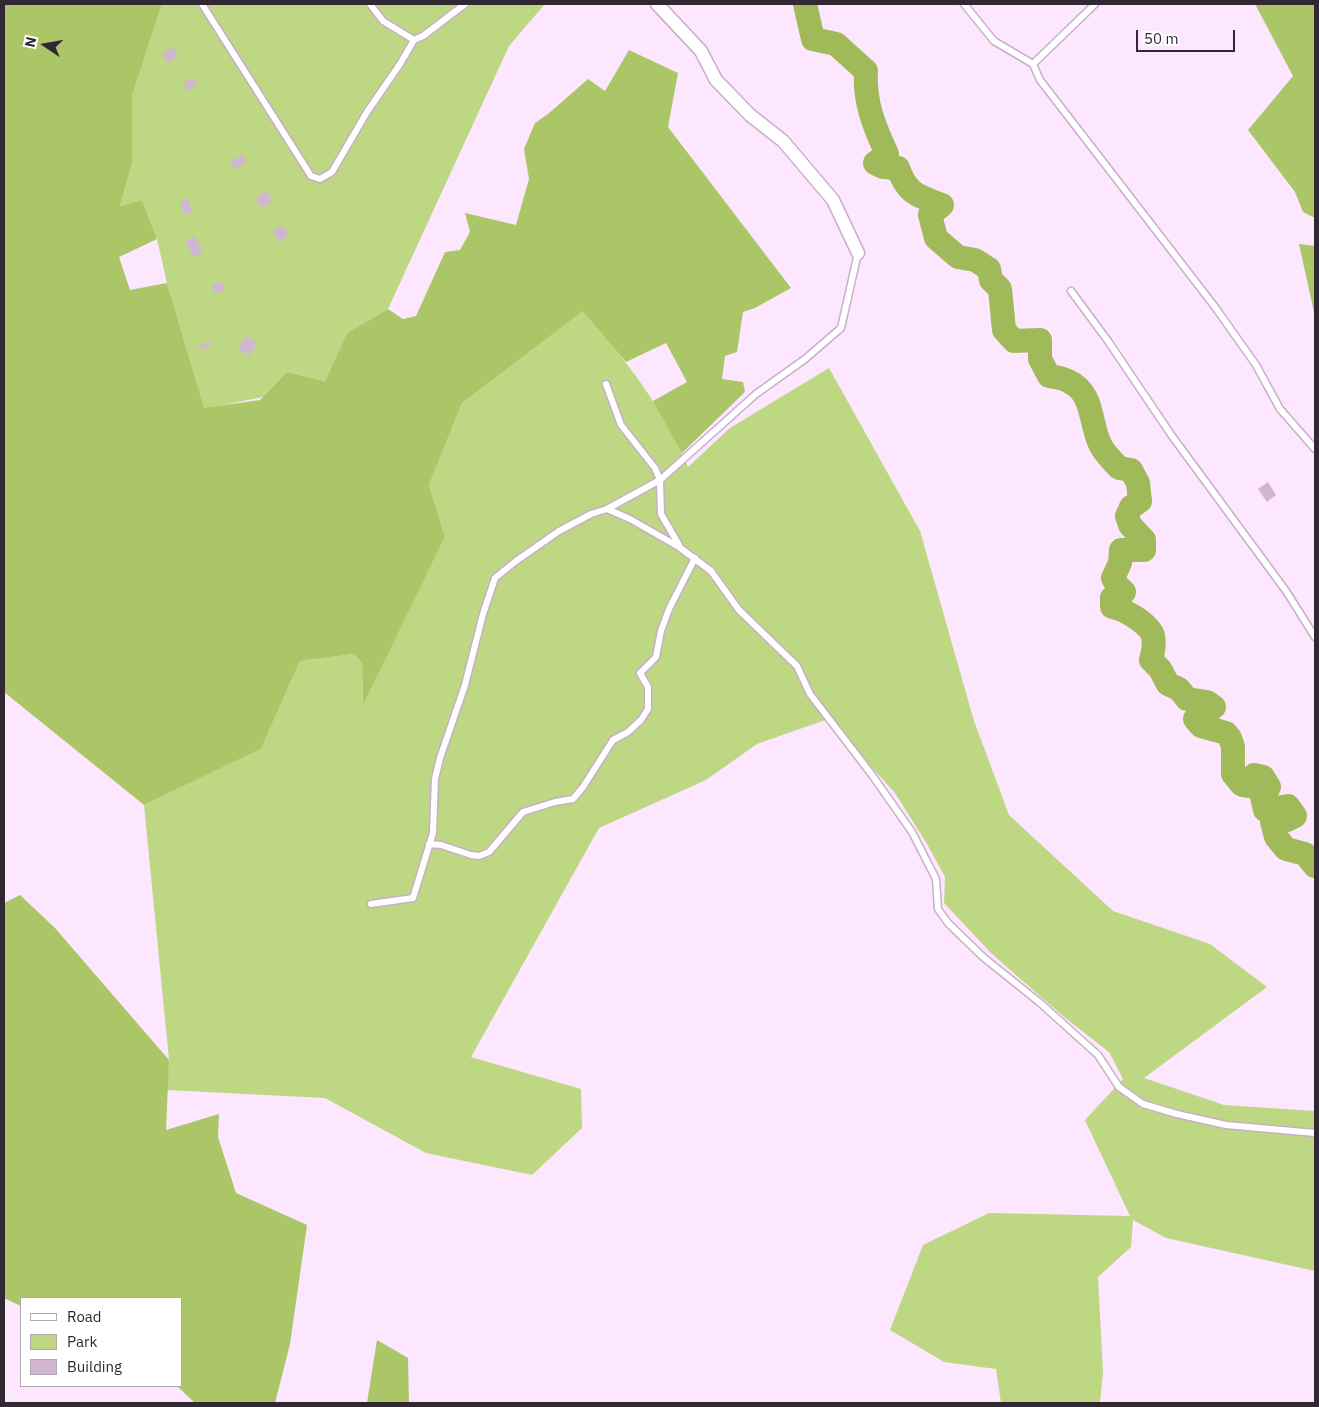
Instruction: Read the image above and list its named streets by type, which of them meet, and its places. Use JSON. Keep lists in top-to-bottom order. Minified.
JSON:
{"legend":["Road","Park","Building"],"scale_bar":"50 m","north":"left"}
